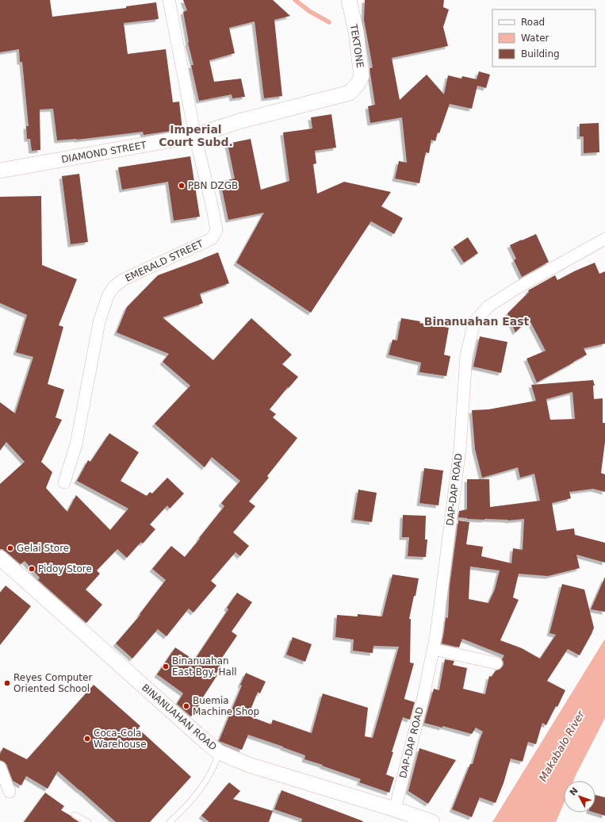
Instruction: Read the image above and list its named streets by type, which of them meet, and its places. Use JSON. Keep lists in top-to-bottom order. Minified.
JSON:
{"streets":{"street":["TEKTONE","DIAMOND STREET","EMERALD STREET","DAP-DAP ROAD","BINANUAHAN ROAD"]},"crossings":[["TEKTONE","DIAMOND STREET"],["DIAMOND STREET","EMERALD STREET"],["DAP-DAP ROAD","BINANUAHAN ROAD"]],"districts":["Imperial Court Subd.","Binanuahan East"],"water":["Makabalo River"],"places":["PBN DZGB","Gelai Store","Pidoy Store","Binanuahan East Bgy. Hall","Reyes Computer Oriented School","Buemia Machine Shop","Coca-Cola Warehouse"],"legend":["Road","Water","Building"],"north":"top left"}
